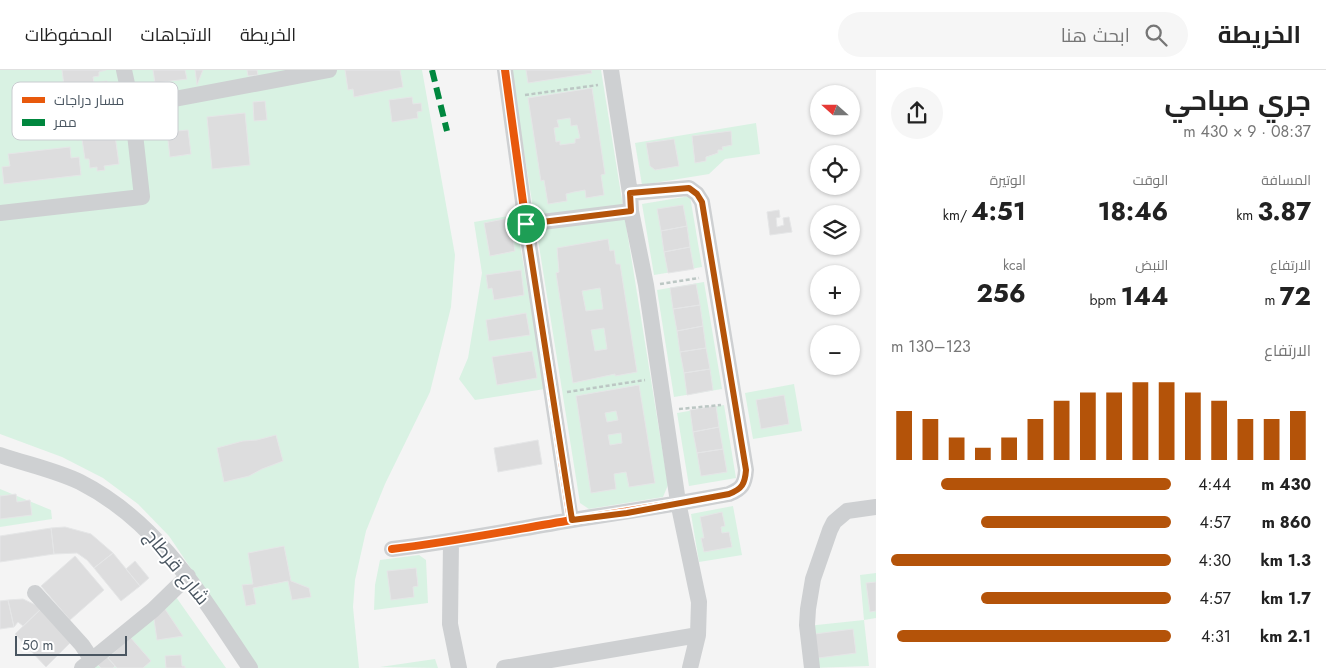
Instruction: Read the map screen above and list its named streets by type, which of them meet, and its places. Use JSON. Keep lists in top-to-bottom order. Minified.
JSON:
{"streets":{"street":["شارع قرطاج"]},"legend":["مسار دراجات","ممر"],"scale_bar":"50 m","north":"left","page":{"header":"الخريطة","search":"ابحث هنا","nav":["الخريطة","الاتجاهات","المحفوظات"],"heading":["جري صباحي","08:37 · 9 × 430 m"],"map_buttons":["+","−"],"stats":[["المسافة","3.87 km"],["الوقت","18:46"],["الوتيرة","4:51 /km"],["الارتفاع","72 m"],["النبض","144 bpm"],["kcal","256"]],"chart":["الارتفاع","123–130 m"],"list":[{"name":"430 m","note":"4:44"},{"name":"860 m","note":"4:57"},{"name":"1.3 km","note":"4:30"},{"name":"1.7 km","note":"4:57"},{"name":"2.1 km","note":"4:31"}],"scale":"50 m"}}
